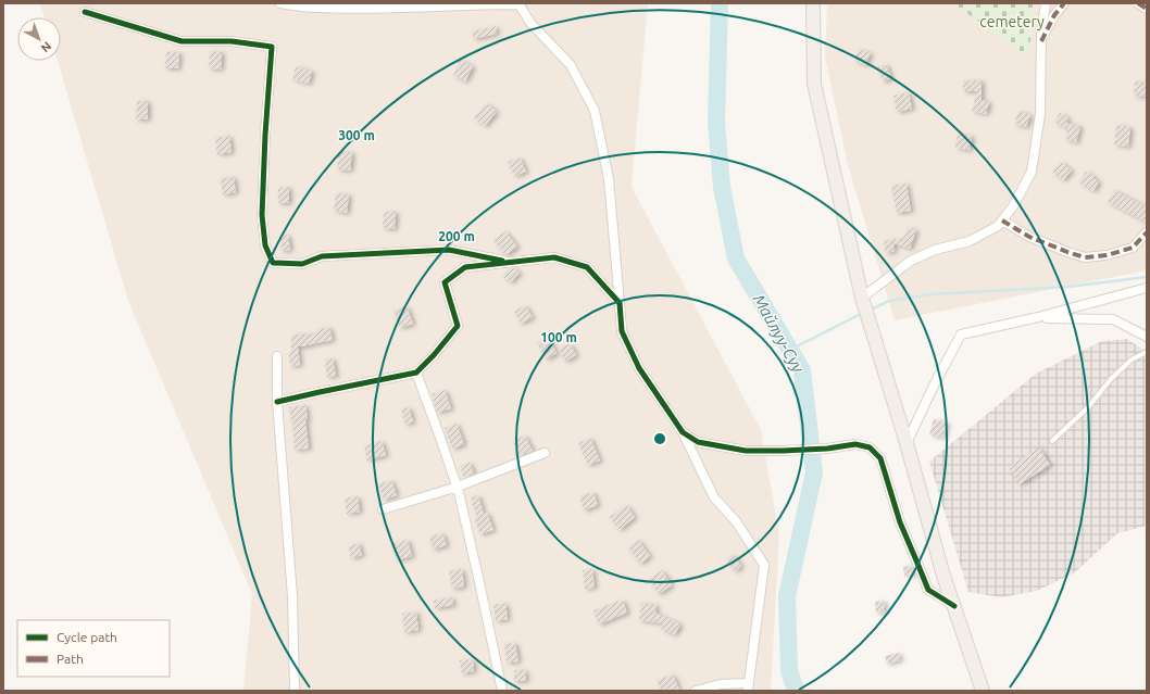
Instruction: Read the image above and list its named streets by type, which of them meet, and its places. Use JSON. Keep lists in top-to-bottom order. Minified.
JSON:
{"water":["Майлуу-Суу"],"parks":["cemetery"],"legend":["Cycle path","Path"],"north":"bottom right","rings":["300 m","200 m","100 m"]}
